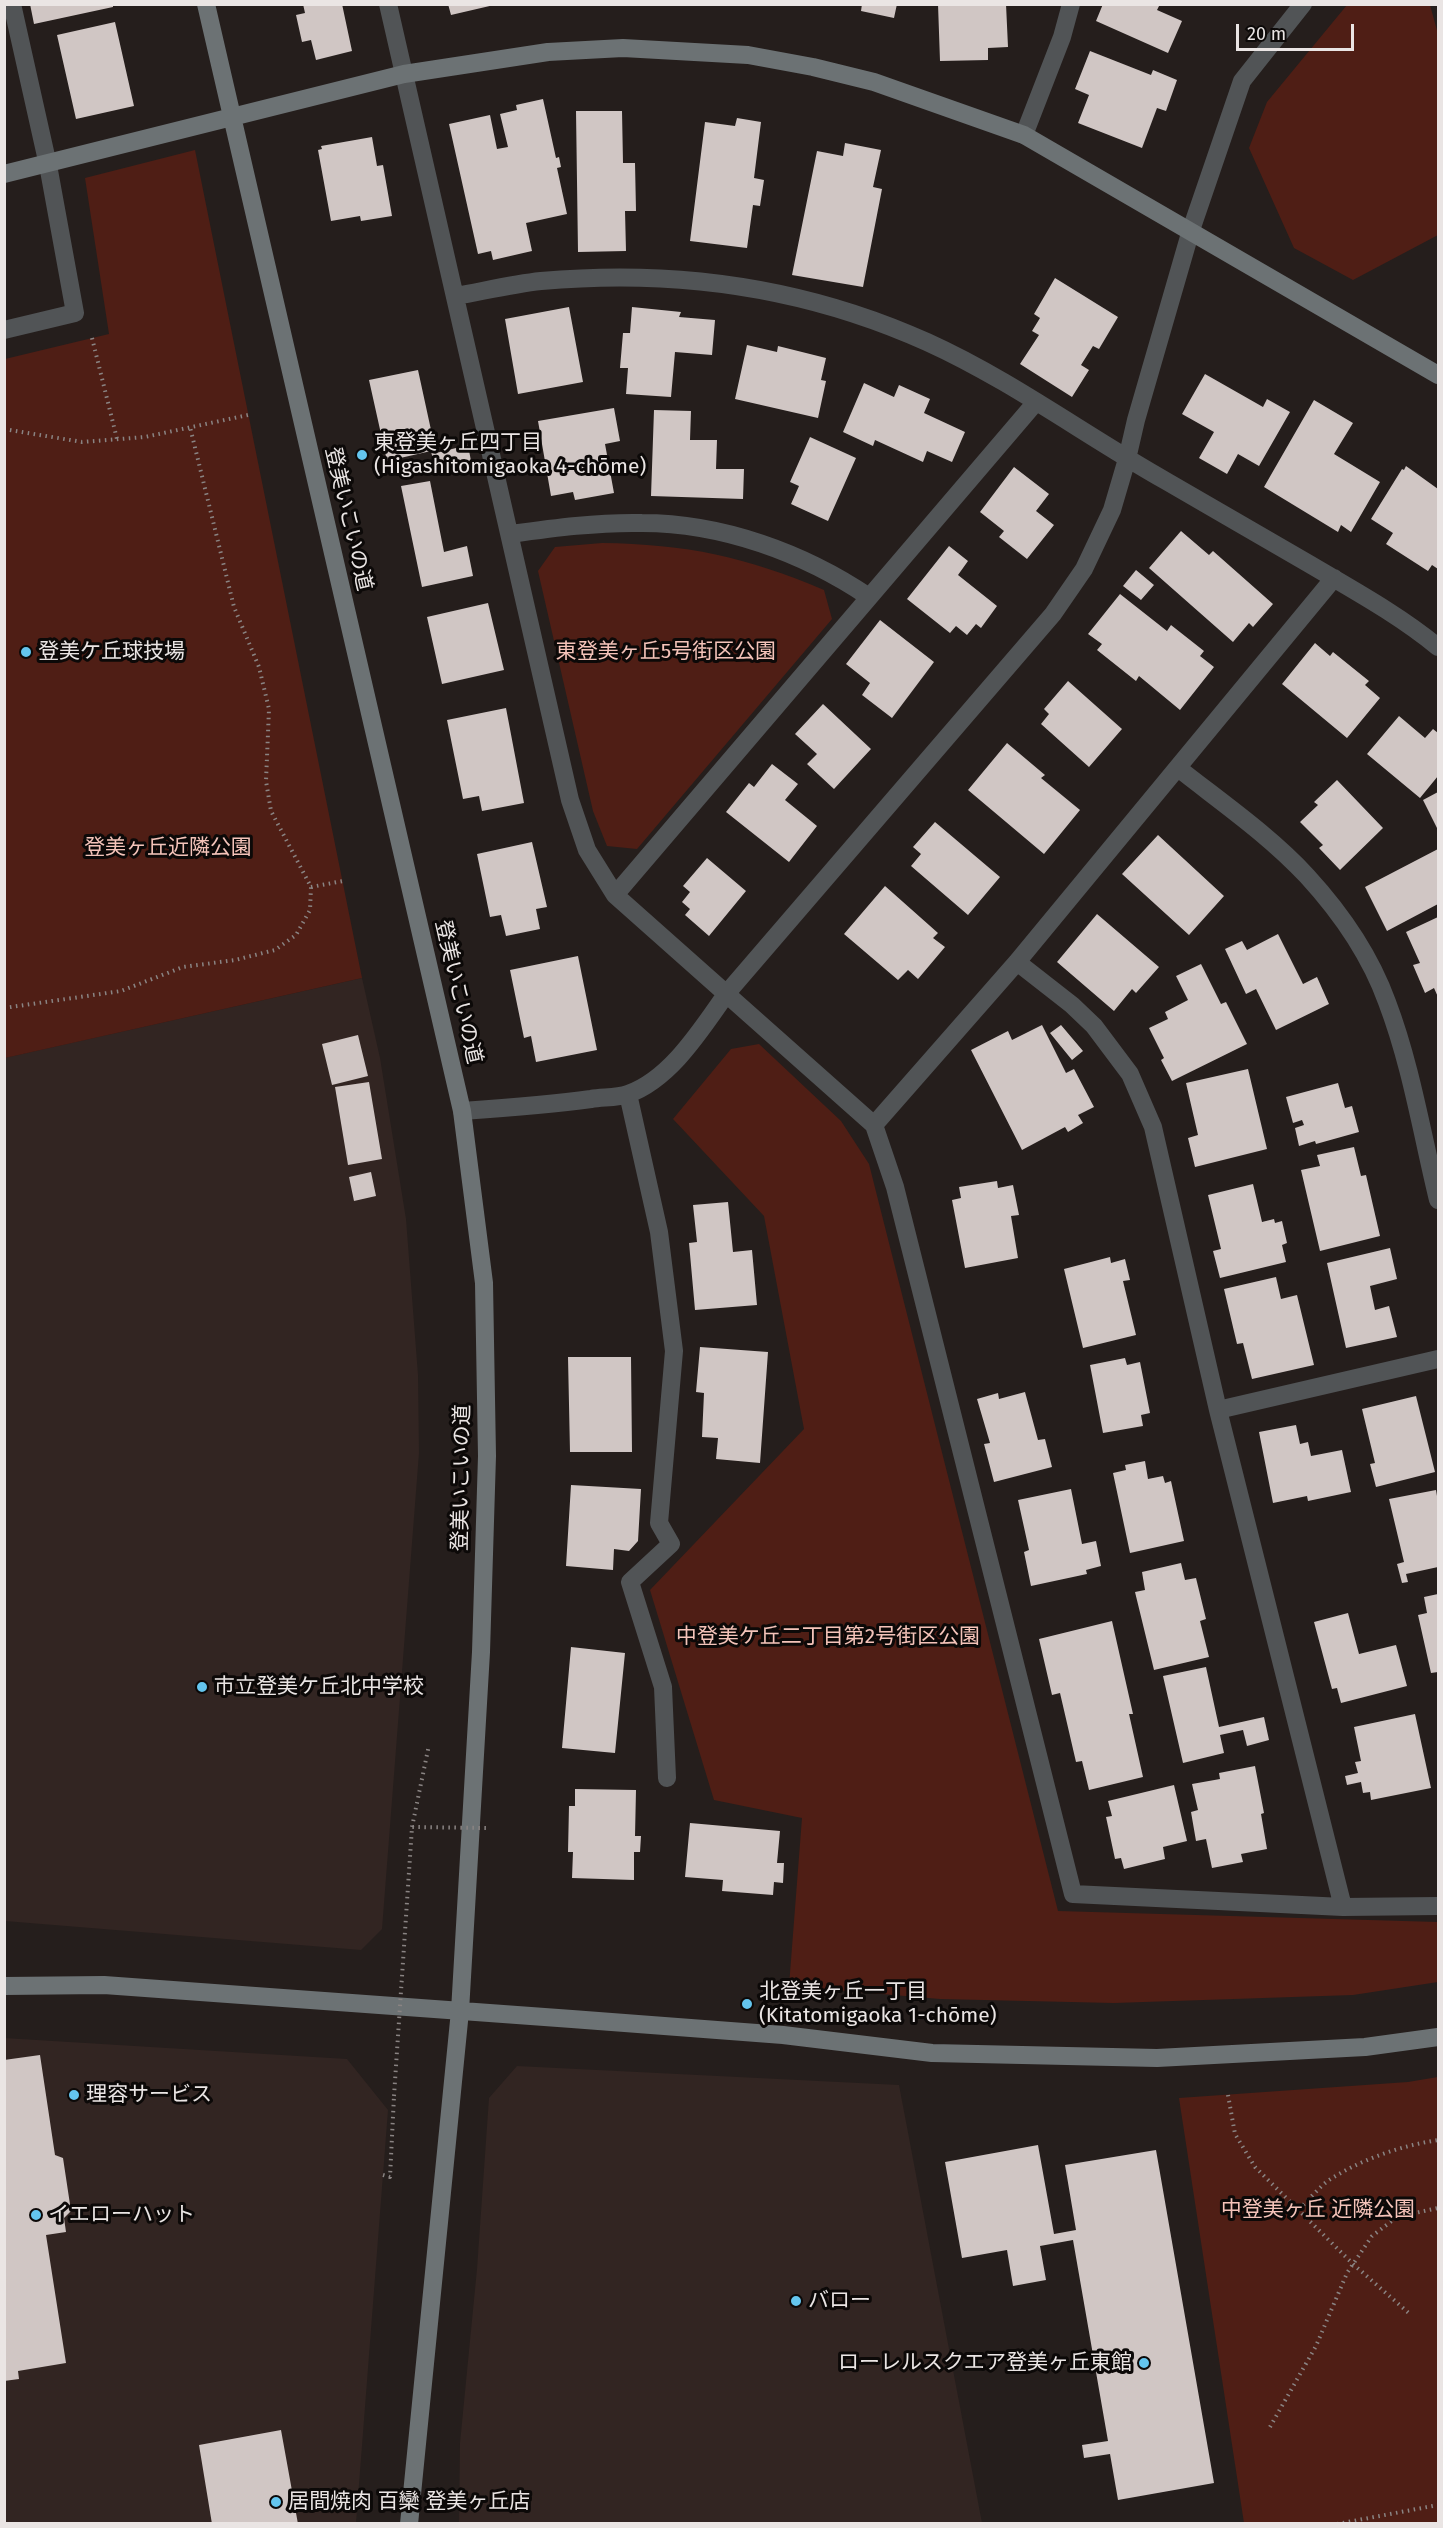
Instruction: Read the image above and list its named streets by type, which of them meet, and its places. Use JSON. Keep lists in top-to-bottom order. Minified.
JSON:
{"streets":{"street":["登美いこいの道"]},"parks":["東登美ヶ丘5号街区公園","登美ヶ丘近隣公園","中登美ケ丘二丁目第2号街区公園","中登美ヶ丘 近隣公園"],"places":["東登美ヶ丘四丁目 (Higashitomigaoka 4-chōme)","登美ケ丘球技場","市立登美ケ丘北中学校","北登美ヶ丘一丁目 (Kitatomigaoka 1-chōme)","理容サービス","イエローハット","バロー","ローレルスクエア登美ヶ丘東館","居間焼肉 百欒 登美ヶ丘店"],"scale_bar":"20 m"}
